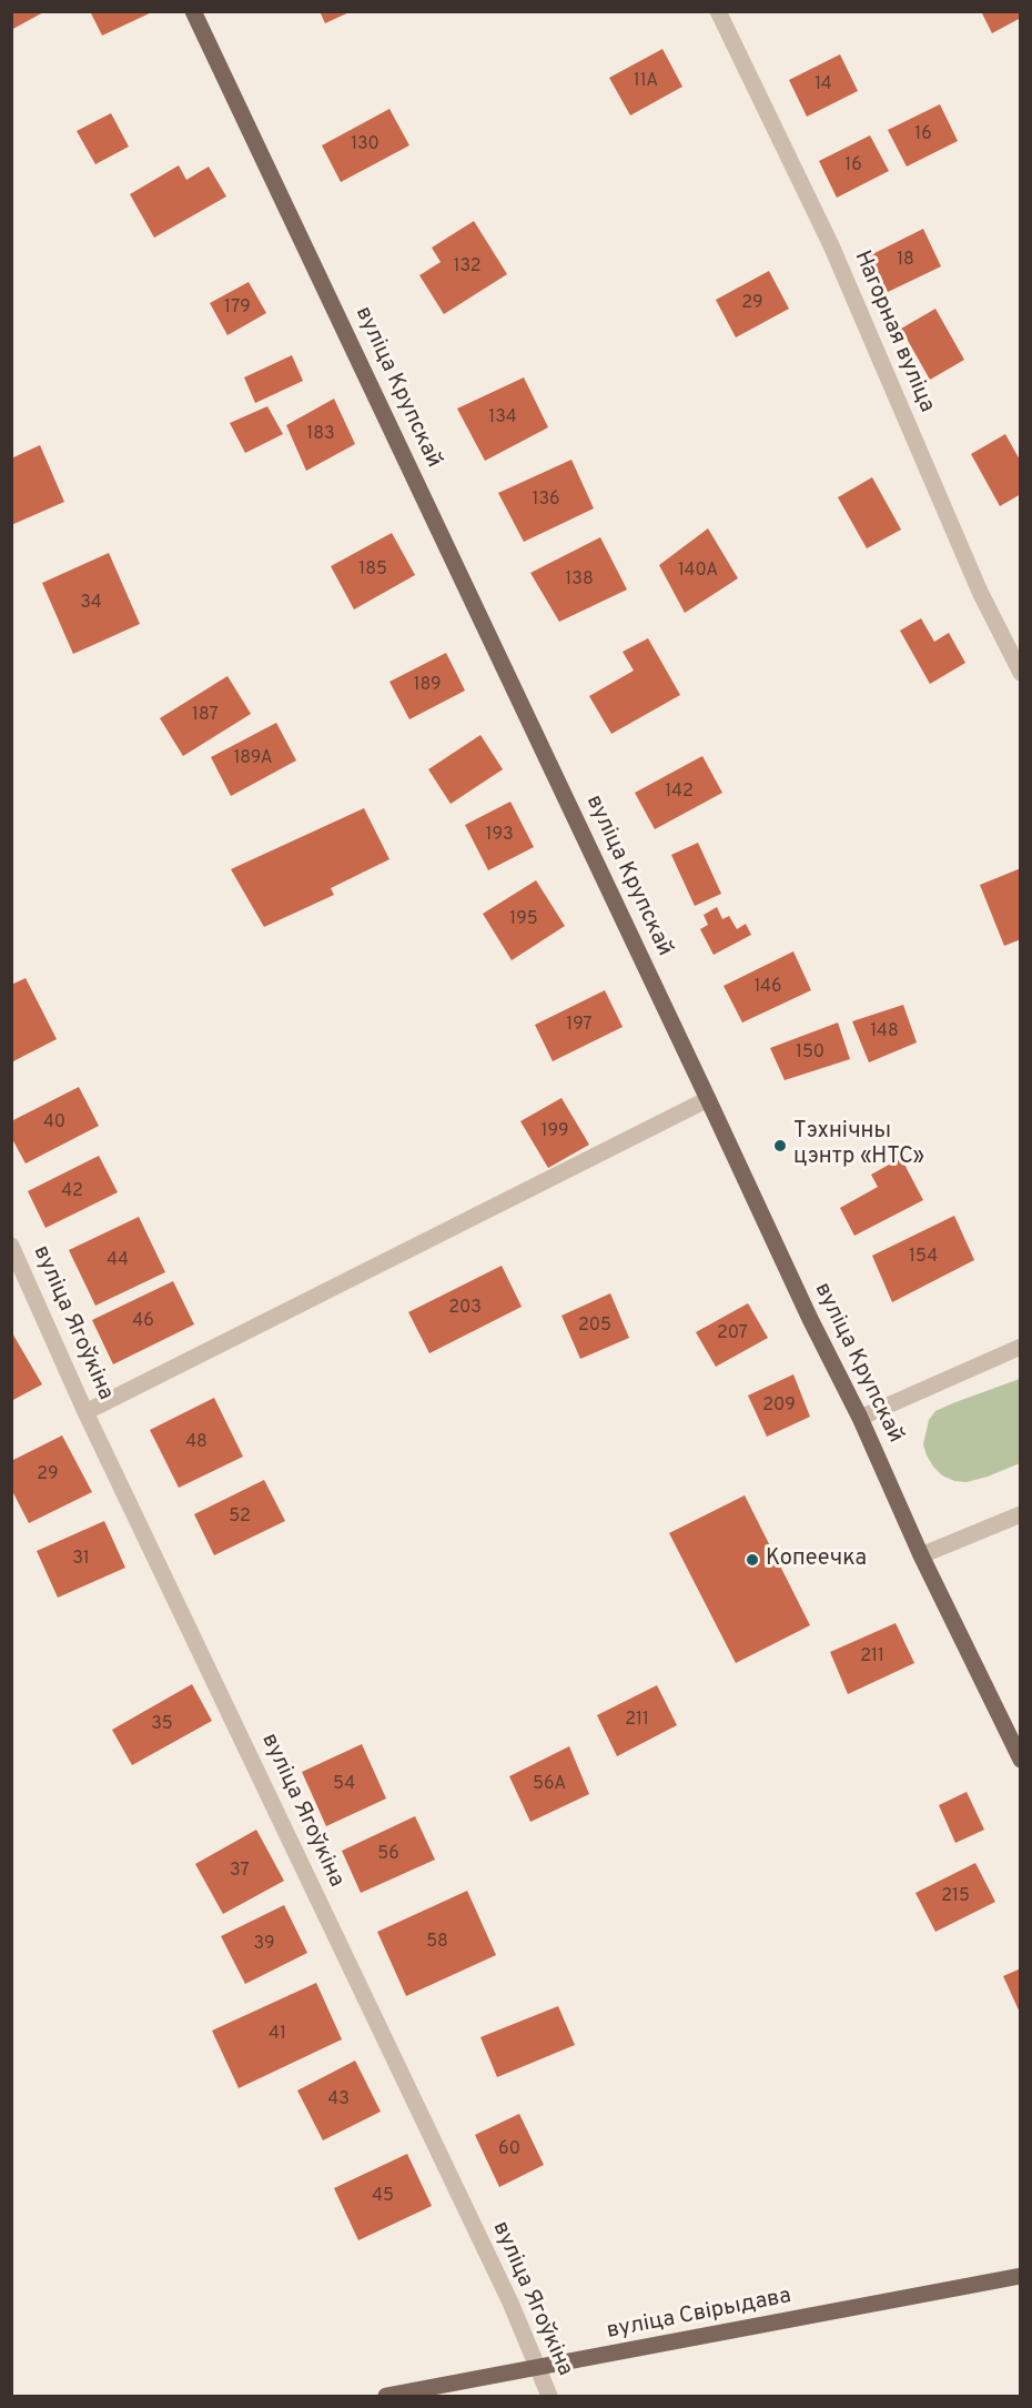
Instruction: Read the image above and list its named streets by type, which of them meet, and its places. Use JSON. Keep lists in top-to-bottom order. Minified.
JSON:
{"streets":{"main road":["вуліца Крупскай","вуліца Свірыдава"],"street":["Нагорная вуліца","вуліца Ягоўкіна"]},"crossings":[["вуліца Ягоўкіна","вуліца Свірыдава"]],"places":["Тэхнічны цэнтр «НТС»","Копеечка"],"house_numbers":["11А","14","16","130","16","18","132","29","179","134","183","136","185","140А","138","34","189","187","189А","142","193","195","146","197","148","150","40","199","42","154","44","203","46","205","207","209","48","29","52","31","211","211","35","54","56А","56","37","215","58","39","41","43","60","45"]}
